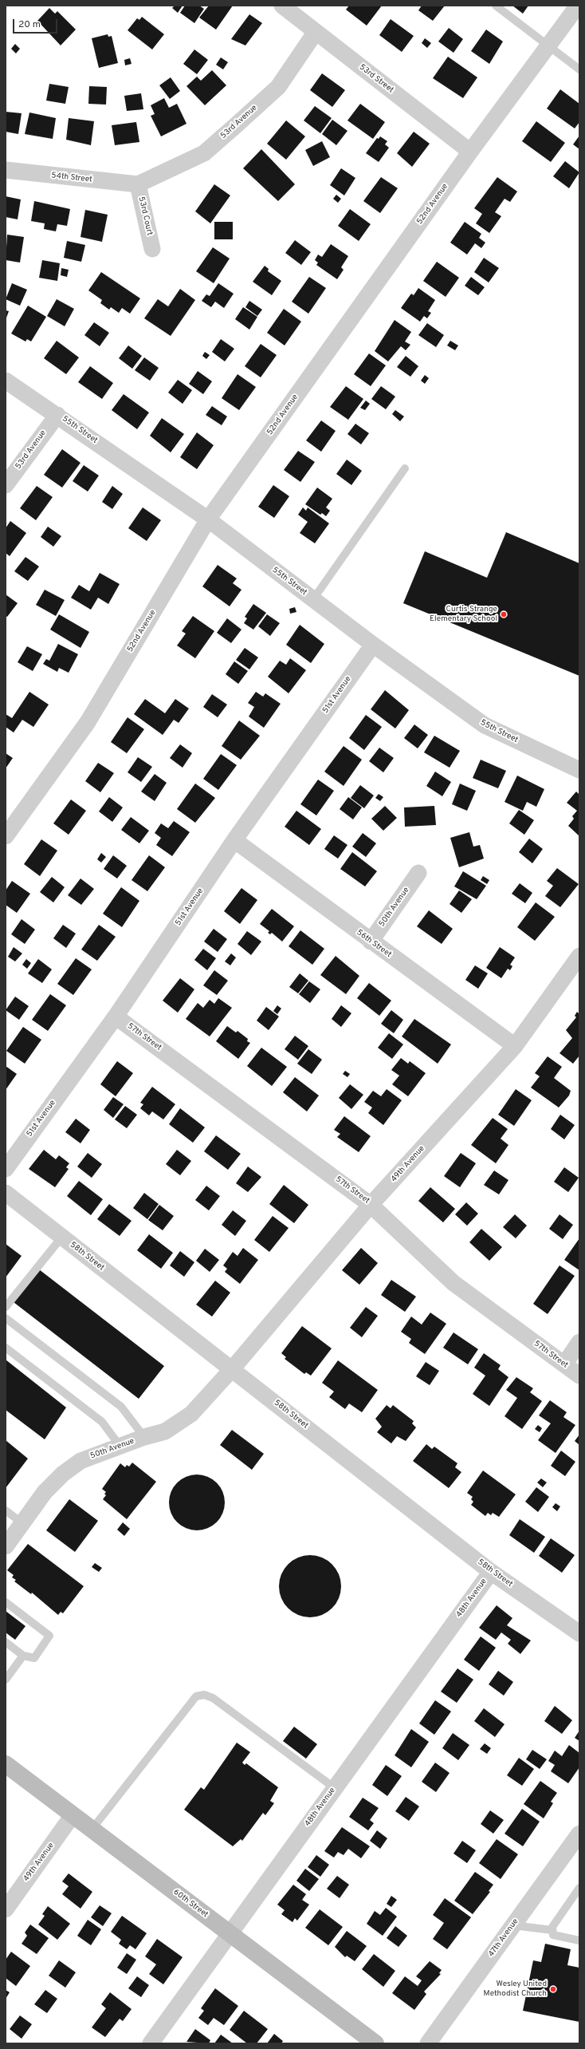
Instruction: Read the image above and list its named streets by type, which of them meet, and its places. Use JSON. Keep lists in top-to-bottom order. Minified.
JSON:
{"streets":{"street":["53rd Street","53rd Avenue","54th Street","52nd Avenue","53rd Court","55th Street","51st Avenue","50th Avenue","56th Street","57th Street","49th Avenue","58th Street","48th Avenue","60th Street","47th Avenue"]},"crossings":[["53rd Street","53rd Avenue"],["53rd Street","52nd Avenue"],["53rd Avenue","54th Street"],["53rd Avenue","53rd Court"],["53rd Avenue","55th Street"],["54th Street","53rd Court"],["52nd Avenue","55th Street"],["55th Street","51st Avenue"],["51st Avenue","56th Street"],["51st Avenue","57th Street"],["50th Avenue","56th Street"],["50th Avenue","49th Avenue"],["50th Avenue","58th Street"],["56th Street","49th Avenue"],["57th Street","49th Avenue"],["49th Avenue","58th Street"],["49th Avenue","60th Street"],["58th Street","48th Avenue"],["48th Avenue","60th Street"]],"places":["Curtis Strange Elementary School","Wesley United Methodist Church"],"scale_bar":"20 m"}
